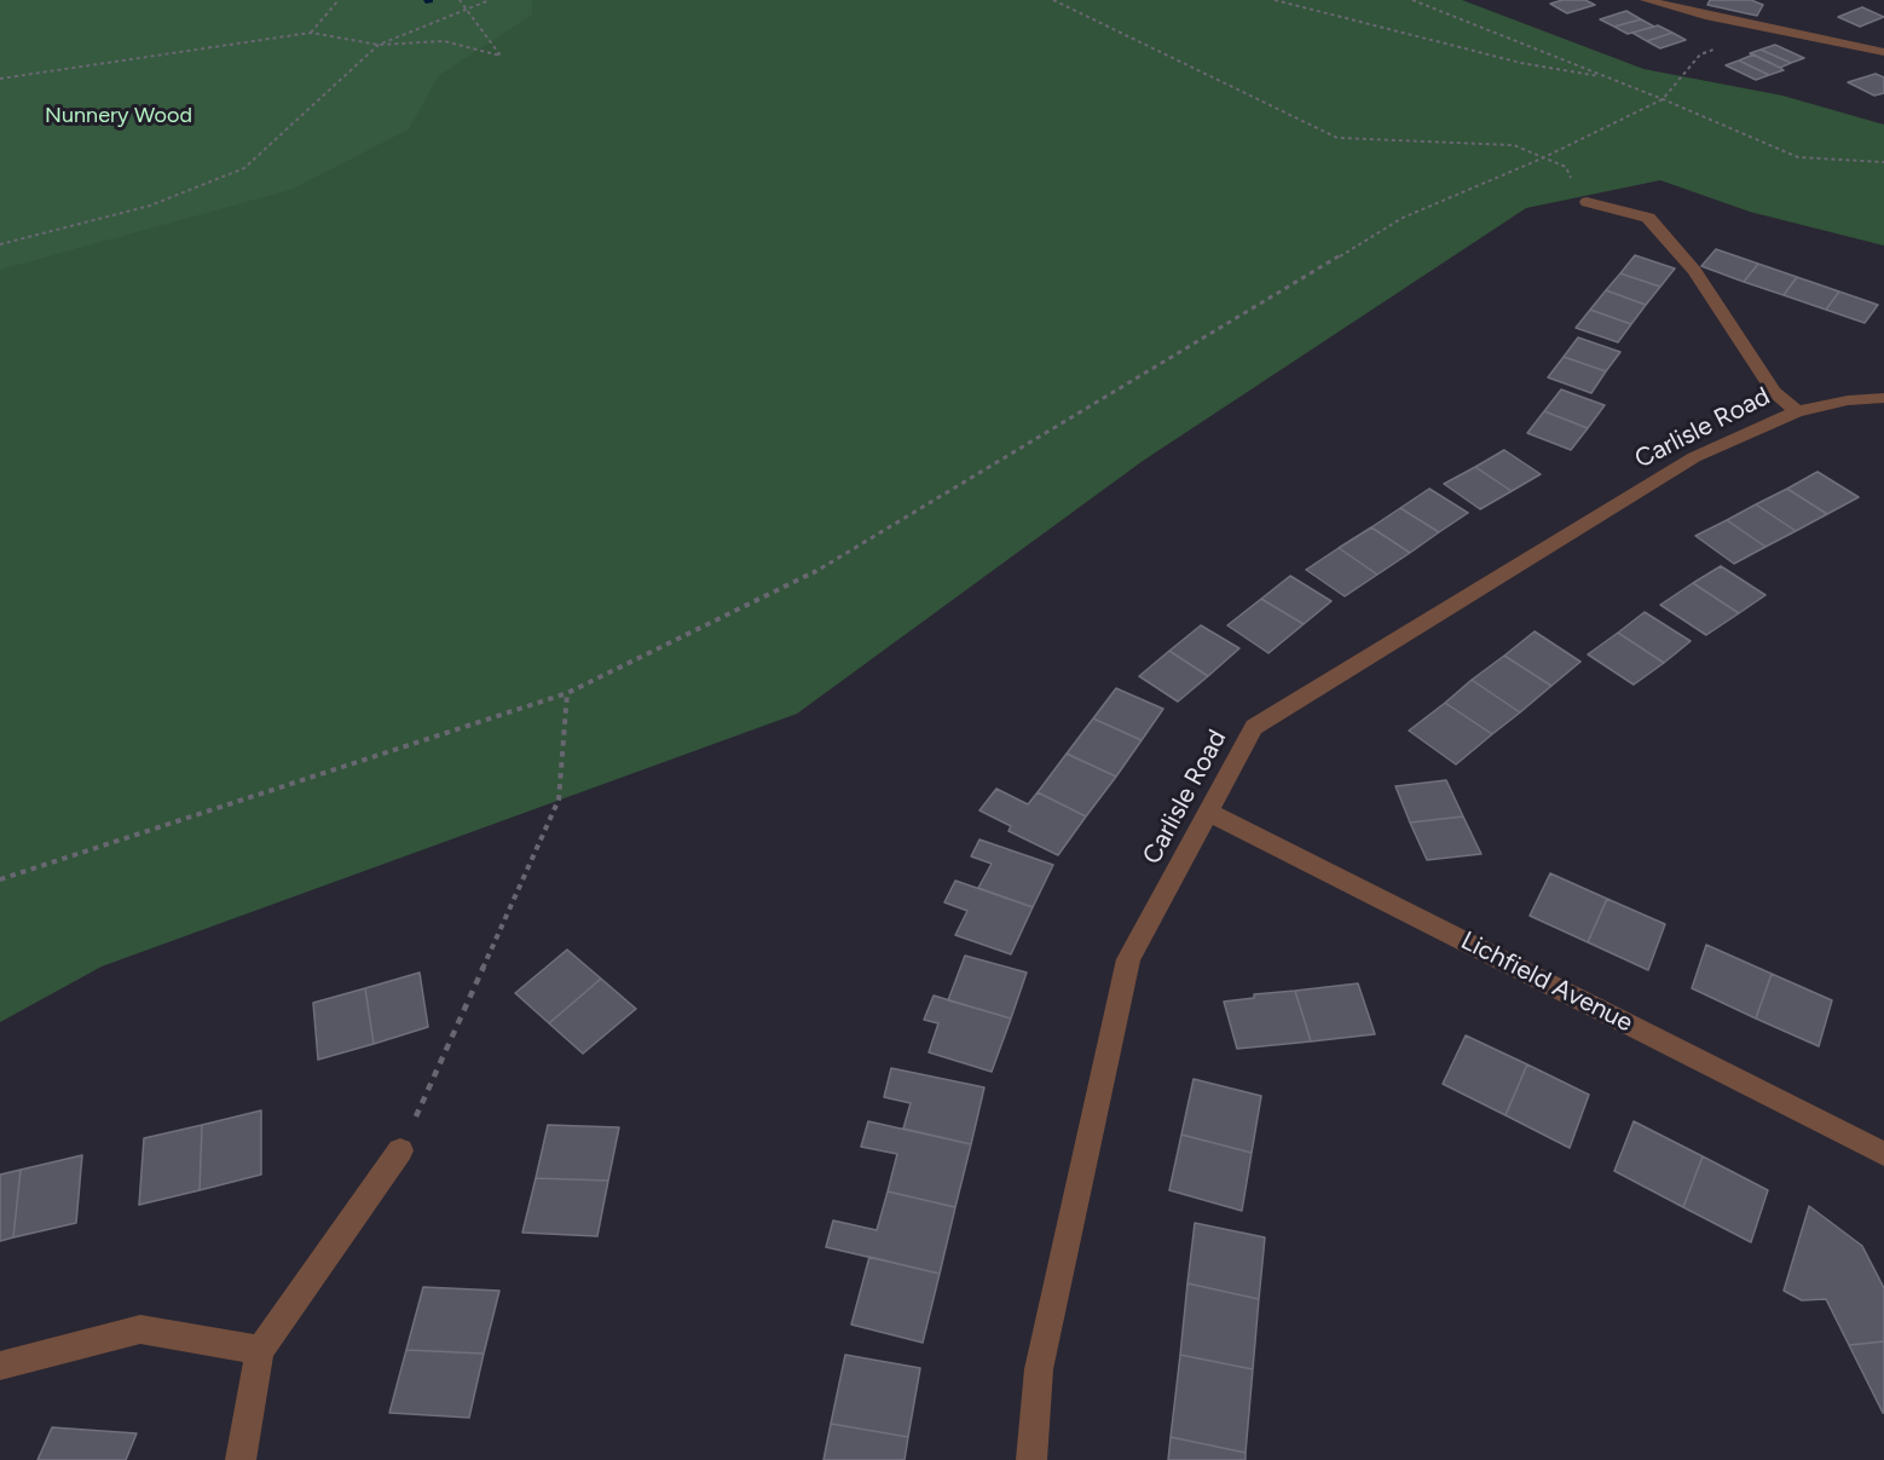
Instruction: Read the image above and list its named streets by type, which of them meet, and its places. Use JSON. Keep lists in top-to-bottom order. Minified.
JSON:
{"streets":{"street":["Carlisle Road","Lichfield Avenue"]},"crossings":[["Carlisle Road","Lichfield Avenue"]],"parks":["Nunnery Wood"]}
